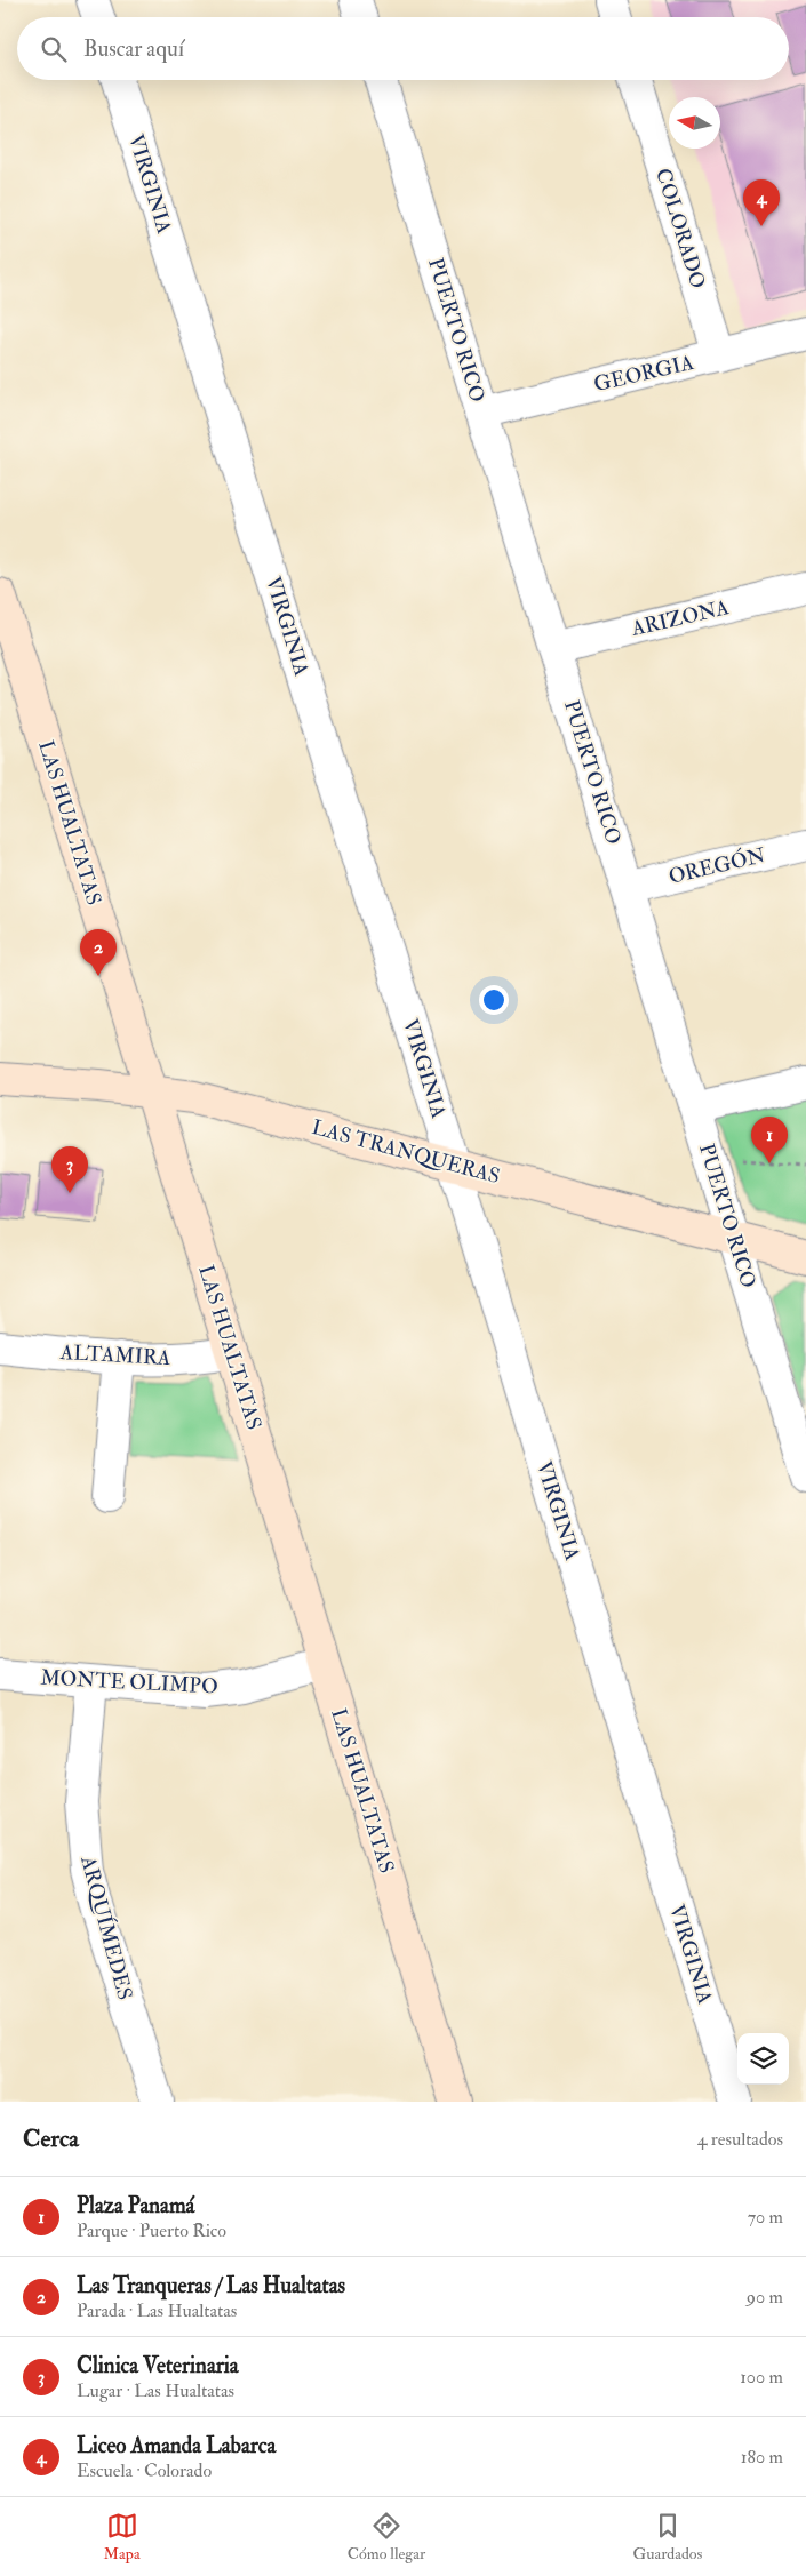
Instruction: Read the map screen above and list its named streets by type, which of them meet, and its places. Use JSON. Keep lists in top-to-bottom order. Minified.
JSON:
{"streets":{"street":["VIRGINIA","COLORADO","PUERTO RICO","GEORGIA","ARIZONA","LAS HUALTATAS","OREGÓN","LAS TRANQUERAS","ALTAMIRA","MONTE OLIMPO","ARQUÍMEDES"]},"crossings":[["VIRGINIA","LAS TRANQUERAS"],["COLORADO","GEORGIA"],["PUERTO RICO","GEORGIA"],["PUERTO RICO","ARIZONA"],["PUERTO RICO","OREGÓN"],["PUERTO RICO","LAS TRANQUERAS"],["LAS HUALTATAS","LAS TRANQUERAS"],["LAS HUALTATAS","ALTAMIRA"],["LAS HUALTATAS","MONTE OLIMPO"],["MONTE OLIMPO","ARQUÍMEDES"]],"north":"left","page":{"search":"Buscar aquí","pins":["4","2","1","3"],"heading":["Cerca","4 resultados"],"list":[{"mark":"1","name":"Plaza Panamá","note":"Parque · Puerto Rico","value":"70 m"},{"mark":"2","name":"Las Tranqueras / Las Hualtatas","note":"Parada · Las Hualtatas","value":"90 m"},{"mark":"3","name":"Clinica Veterinaria","note":"Lugar · Las Hualtatas","value":"100 m"},{"mark":"4","name":"Liceo Amanda Labarca","note":"Escuela · Colorado","value":"180 m"}],"nav":["Mapa","Cómo llegar","Guardados"]}}
